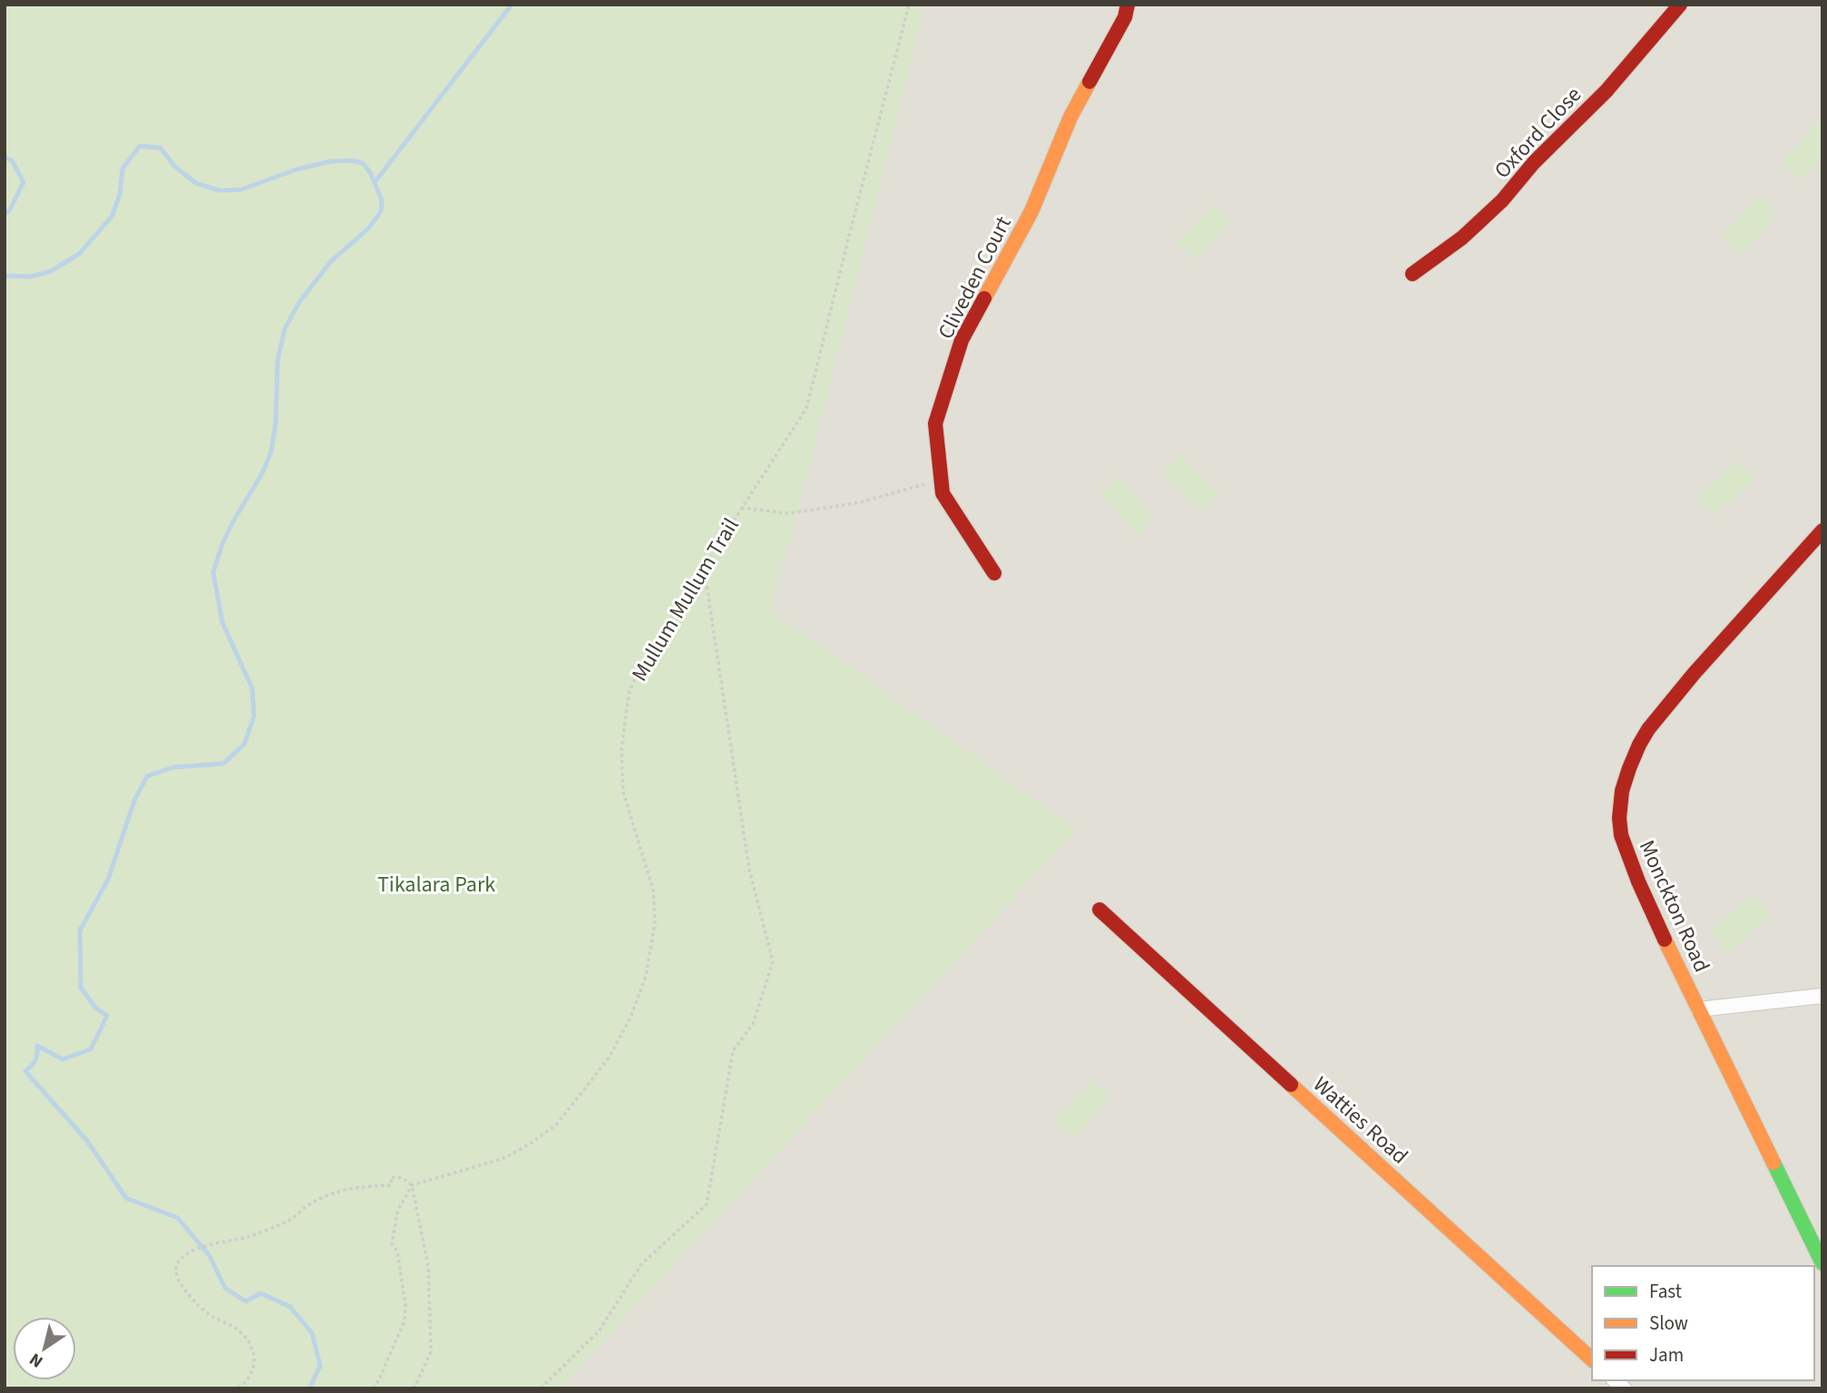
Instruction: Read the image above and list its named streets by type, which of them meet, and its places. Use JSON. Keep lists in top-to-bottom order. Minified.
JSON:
{"streets":{"street":["Oxford Close","Cliveden Court","Monckton Road","Watties Road"],"path":["Mullum Mullum Trail"]},"parks":["Tikalara Park"],"legend":["Fast","Slow","Jam"],"north":"bottom left"}
